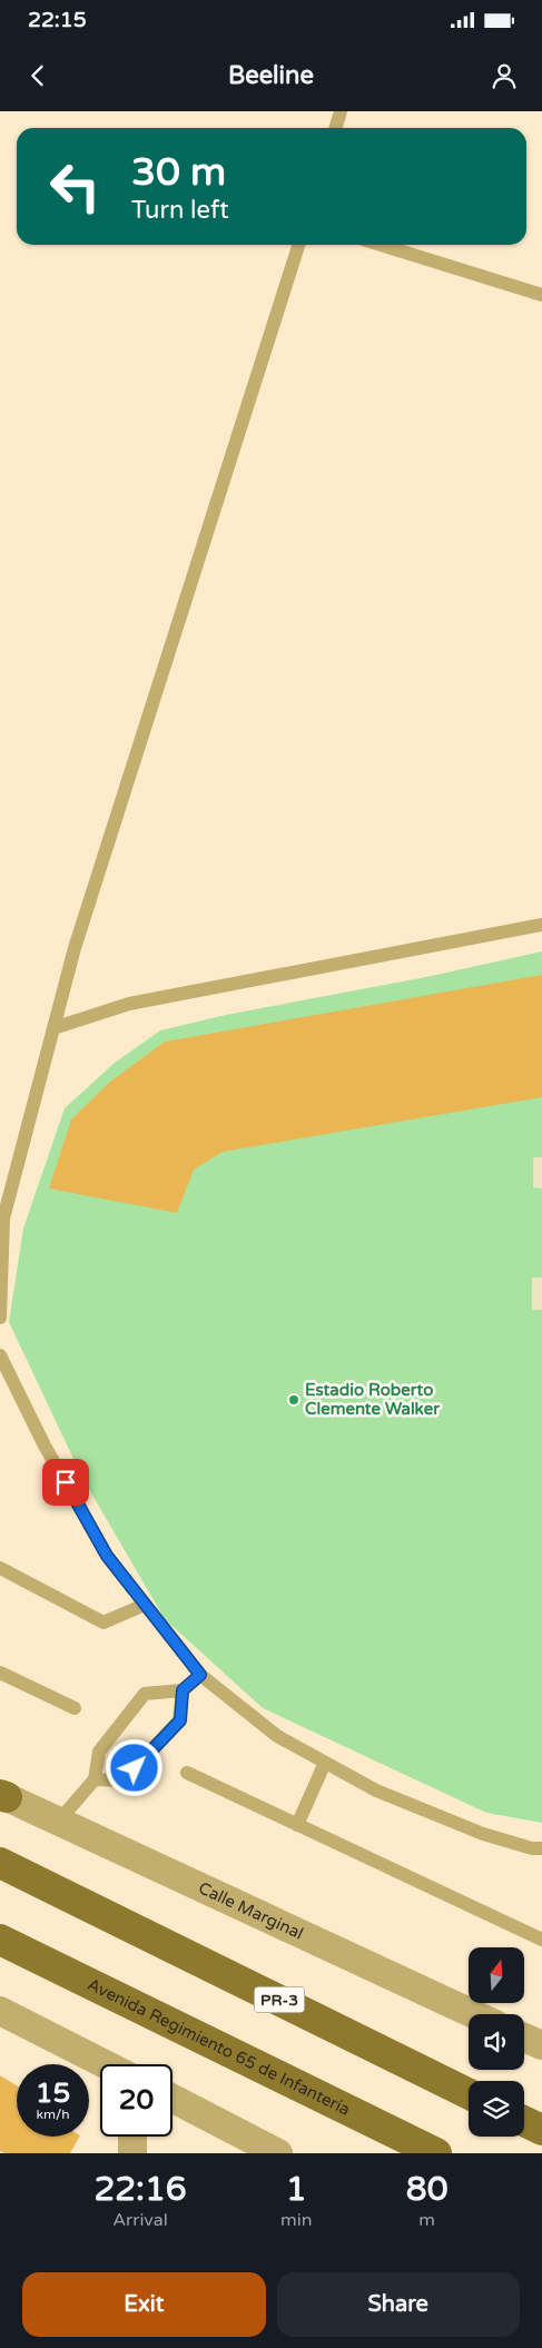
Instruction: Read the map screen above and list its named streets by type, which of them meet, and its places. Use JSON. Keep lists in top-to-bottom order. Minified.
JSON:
{"streets":{"main road":["PR-3","Avenida Regimiento 65 de Infantería"],"street":["Calle Marginal"]},"places":["Estadio Roberto Clemente Walker"],"north":"top","page":{"status":"22:15","header":"Beeline","turn":["30 m","Turn left"],"speed":"15 km/h","limit":"20","eta":["22:16","Arrival","1","min","80","m"],"buttons":["Exit","Share"]}}
